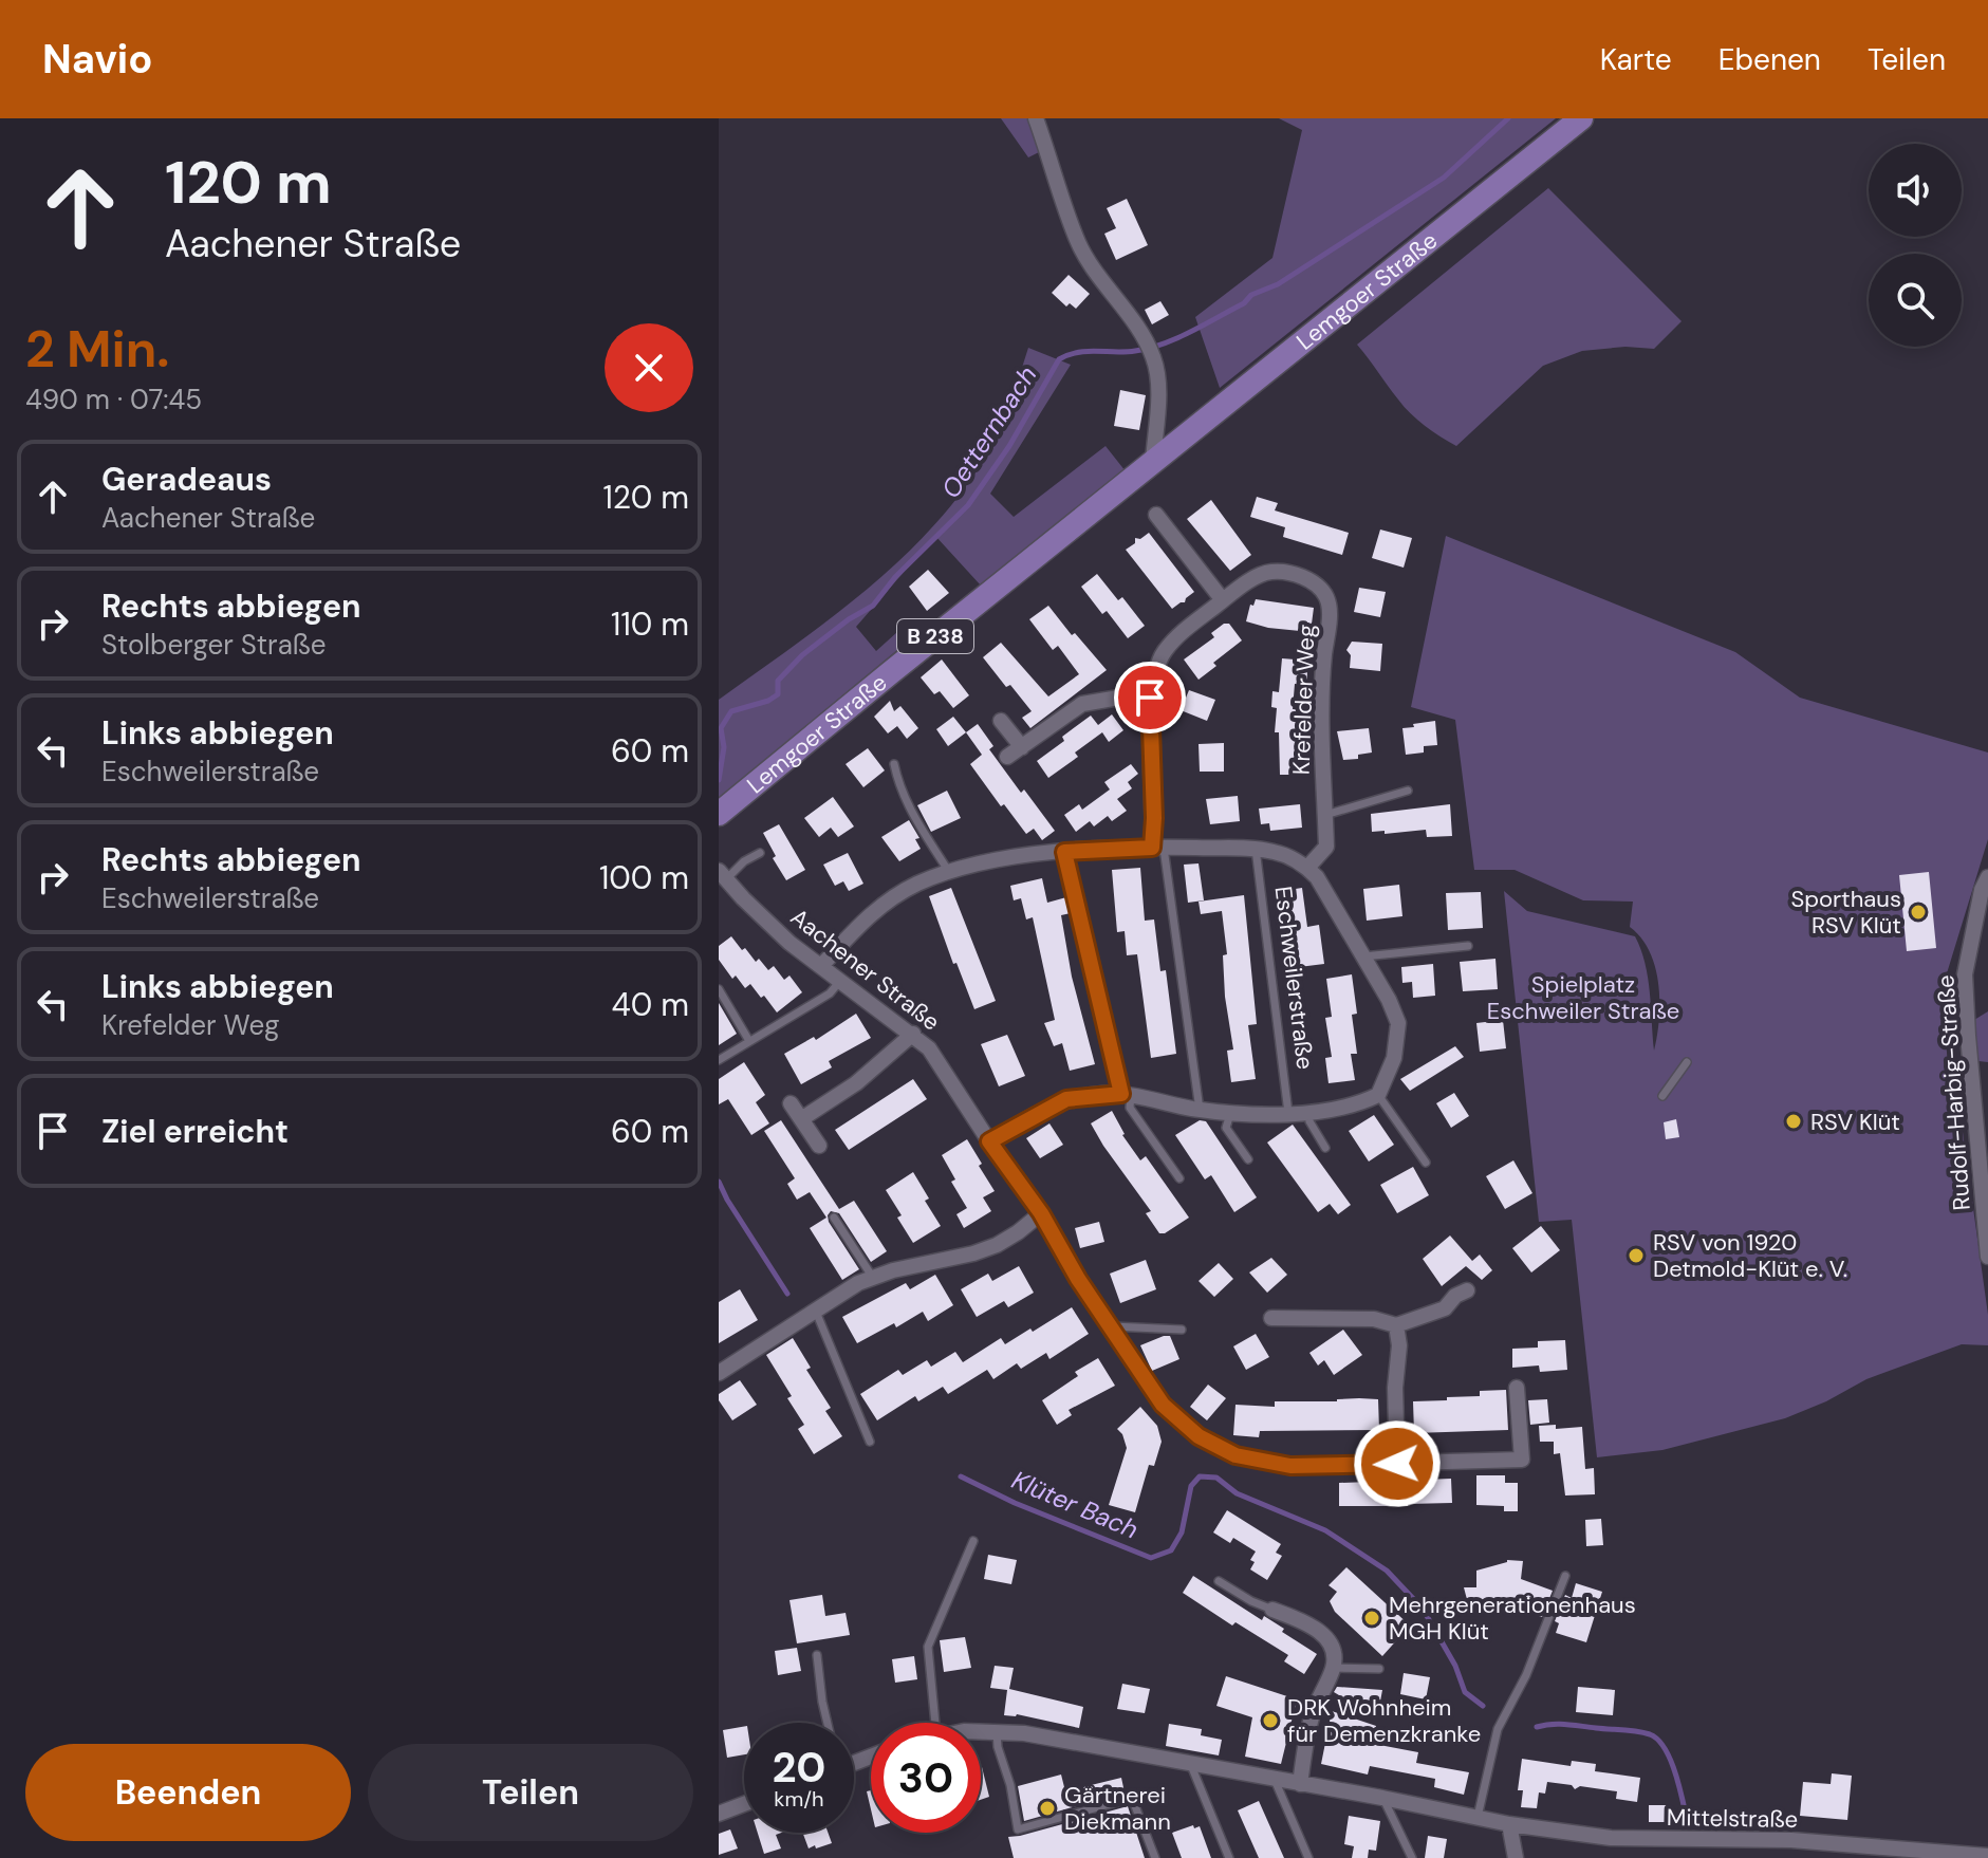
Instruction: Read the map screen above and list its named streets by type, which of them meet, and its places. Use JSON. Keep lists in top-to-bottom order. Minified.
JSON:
{"streets":{"main road":["Lemgoer Straße","B 238"],"street":["Krefelder Weg","Aachener Straße","Eschweilerstraße","Rudolf-Harbig-Straße","Mittelstraße"]},"crossings":[["Krefelder Weg","Eschweilerstraße"],["Aachener Straße","Eschweilerstraße"]],"water":["Oetternbach","Klüter Bach"],"parks":["Spielplatz Eschweiler Straße"],"places":["Sporthaus RSV Klüt","RSV Klüt","RSV von 1920 Detmold-Klüt e. V.","Mehrgenerationenhaus MGH Klüt","DRK Wohnheim für Demenzkranke","Gärtnerei Diekmann"],"page":{"header":"Navio","nav":["Karte","Ebenen","Teilen"],"turn":["120 m","Aachener Straße"],"heading":["2 Min.","490 m · 07:45"],"list":[{"name":"Geradeaus","note":"Aachener Straße","value":"120 m"},{"name":"Rechts abbiegen","note":"Stolberger Straße","value":"110 m"},{"name":"Links abbiegen","note":"Eschweilerstraße","value":"60 m"},{"name":"Rechts abbiegen","note":"Eschweilerstraße","value":"100 m"},{"name":"Links abbiegen","note":"Krefelder Weg","value":"40 m"},{"name":"Ziel erreicht","value":"60 m"}],"speed":"20 km/h","limit":"30","buttons":["Beenden","Teilen"]}}
